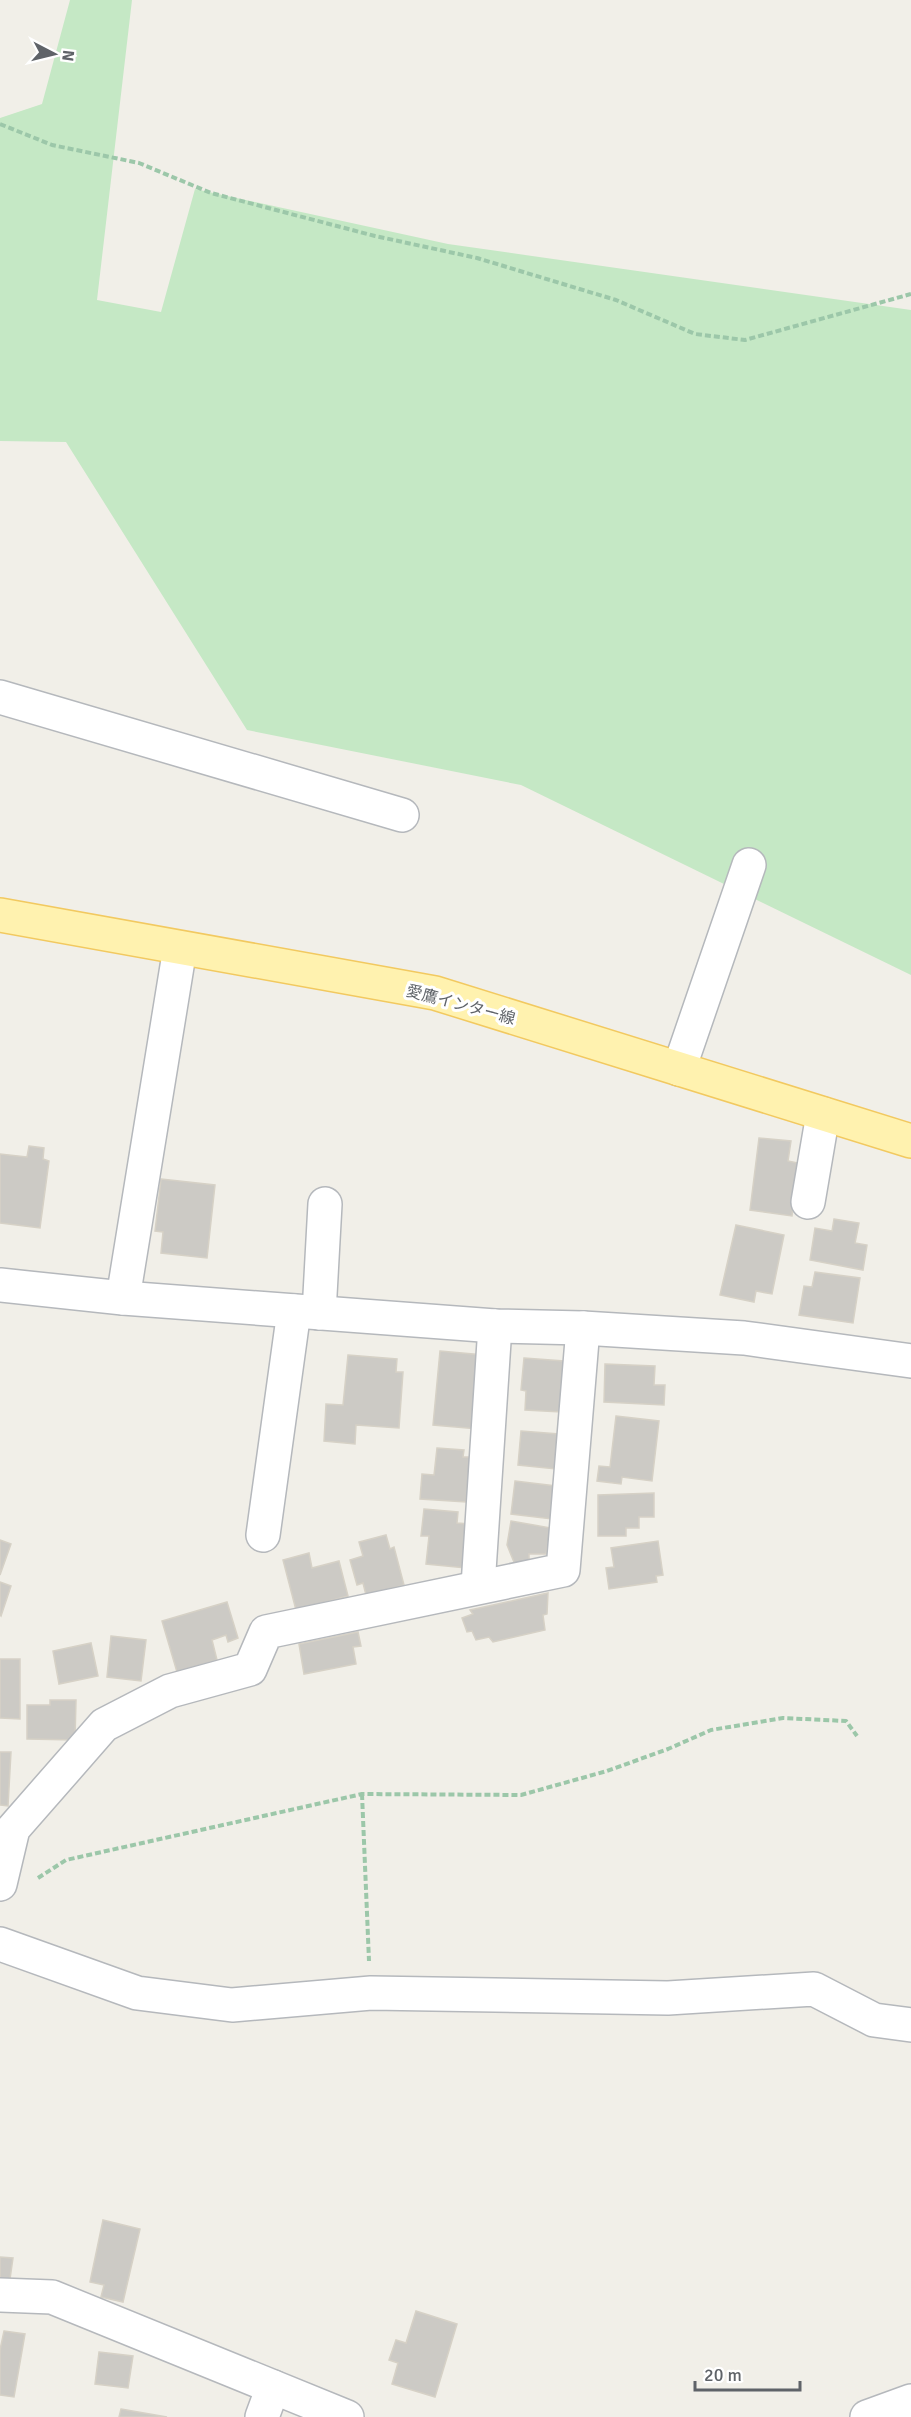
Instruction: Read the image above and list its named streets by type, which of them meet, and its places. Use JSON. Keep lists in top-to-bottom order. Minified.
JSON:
{"streets":{"main road":["愛鷹インター線"]},"scale_bar":"20 m","north":"right"}
